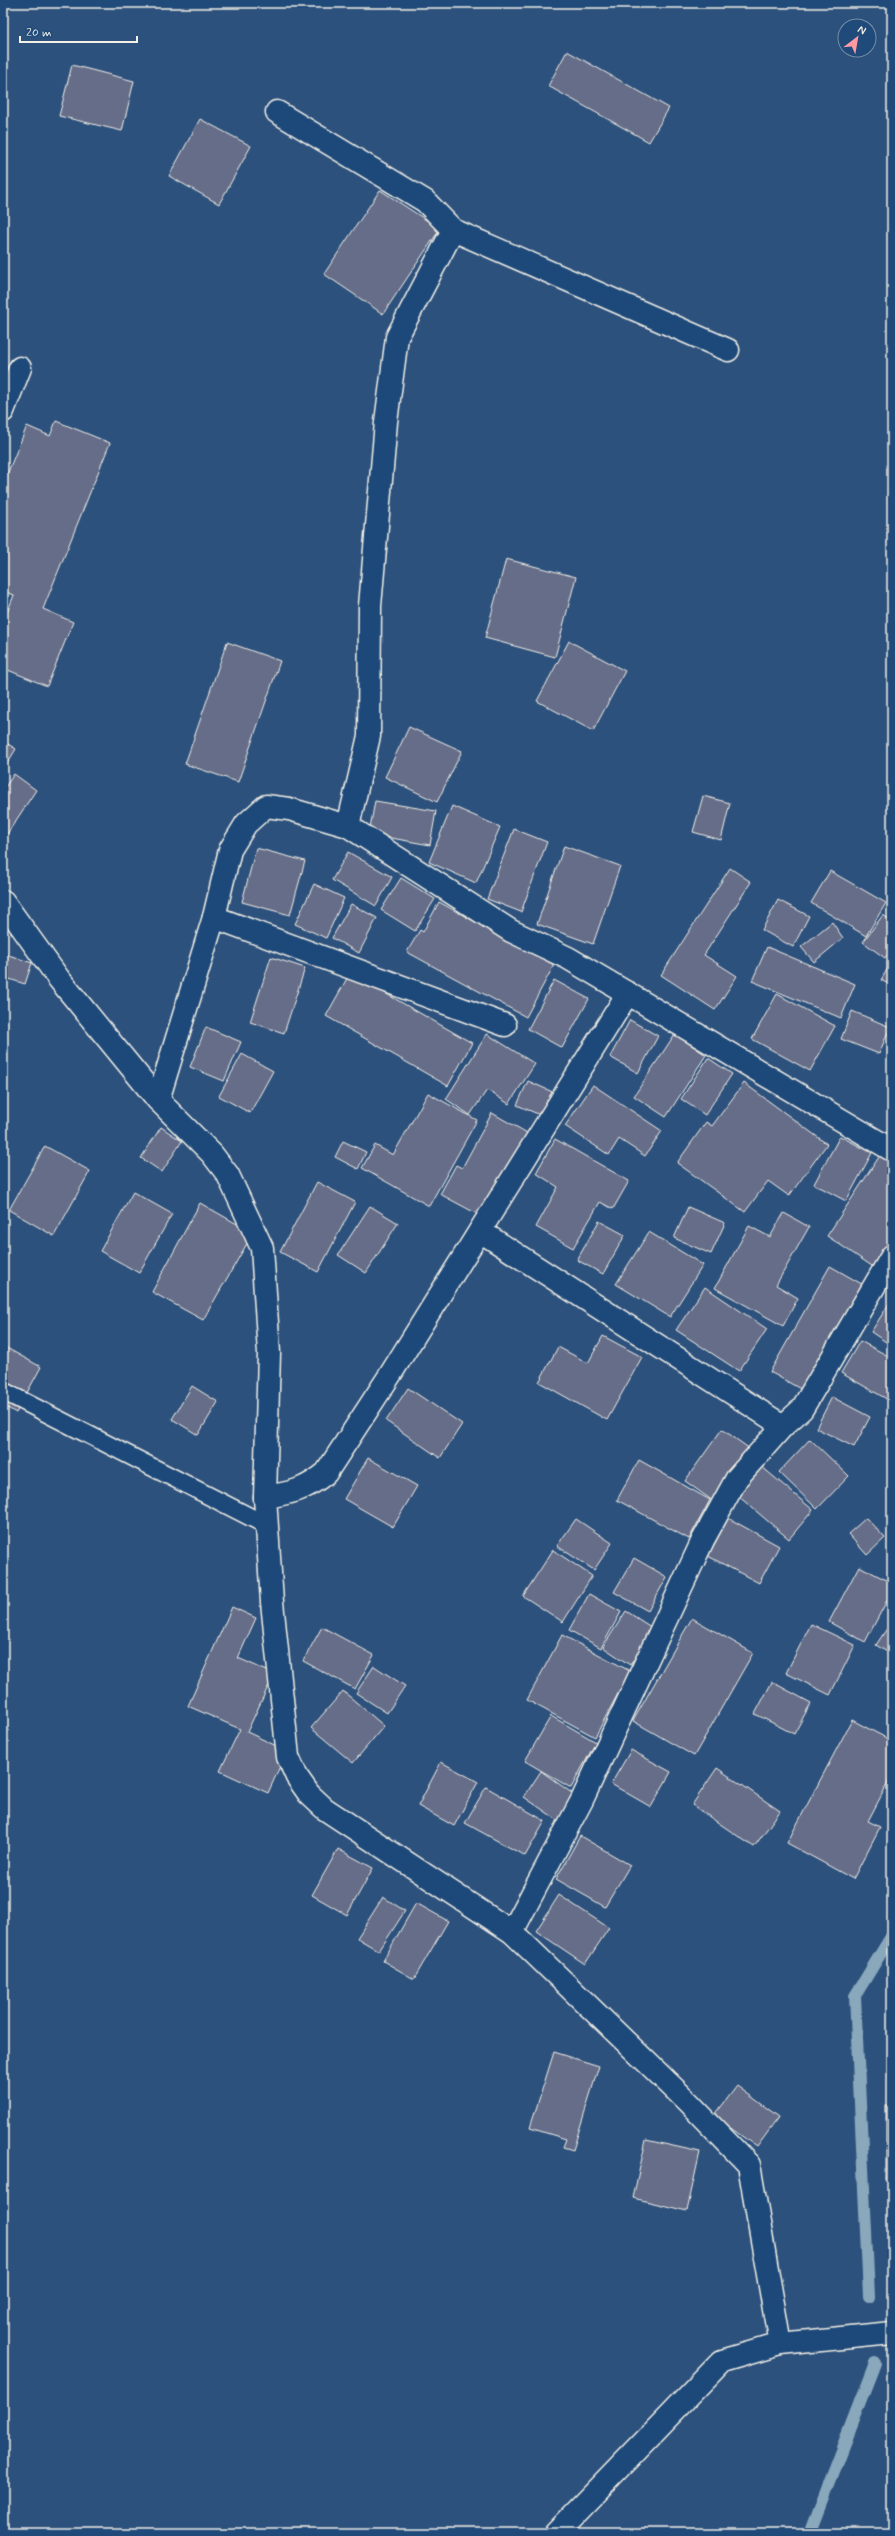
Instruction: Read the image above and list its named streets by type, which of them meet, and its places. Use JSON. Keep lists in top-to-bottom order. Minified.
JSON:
{"scale_bar":"20 m","north":"top right"}
